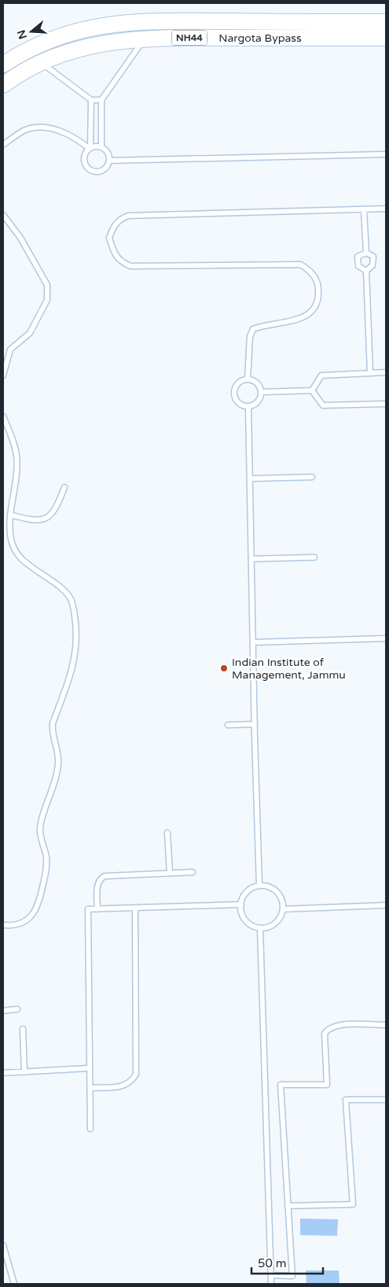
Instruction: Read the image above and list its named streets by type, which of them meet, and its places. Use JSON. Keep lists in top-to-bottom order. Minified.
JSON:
{"streets":{"highway":["NH44","Nargota Bypass"]},"places":["Indian Institute of Management, Jammu"],"scale_bar":"50 m","north":"left"}
